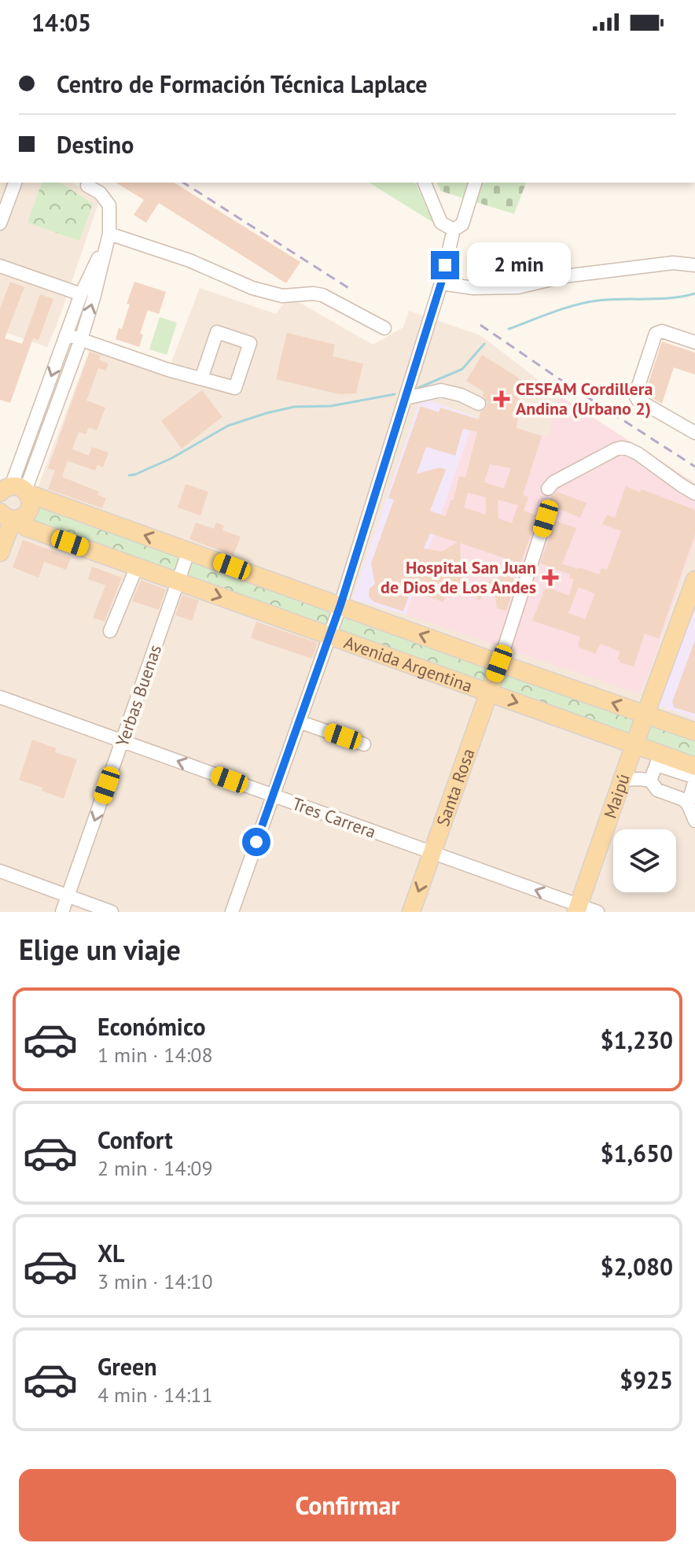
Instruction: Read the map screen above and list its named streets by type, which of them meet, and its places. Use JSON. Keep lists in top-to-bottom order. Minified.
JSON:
{"streets":{"main road":["Avenida Argentina","Santa Rosa","Maipú"],"street":["Yerbas Buenas","Tres Carrera"]},"crossings":[["Avenida Argentina","Yerbas Buenas"],["Avenida Argentina","Santa Rosa"],["Avenida Argentina","Maipú"],["Yerbas Buenas","Tres Carrera"],["Santa Rosa","Tres Carrera"],["Maipú","Tres Carrera"]],"one_way":["Yerbas Buenas","Tres Carrera"],"places":{"health":["CESFAM Cordillera Andina (Urbano 2)","Hospital San Juan de Dios de Los Andes"]},"page":{"status":"14:05","banner":["Centro de Formación Técnica Laplace","Destino"],"bubble":"2 min","heading":"Elige un viaje","list":[{"name":"Económico","note":"1 min · 14:08","value":"$1,230"},{"name":"Confort","note":"2 min · 14:09","value":"$1,650"},{"name":"XL","note":"3 min · 14:10","value":"$2,080"},{"name":"Green","note":"4 min · 14:11","value":"$925"}],"buttons":"Confirmar"}}
